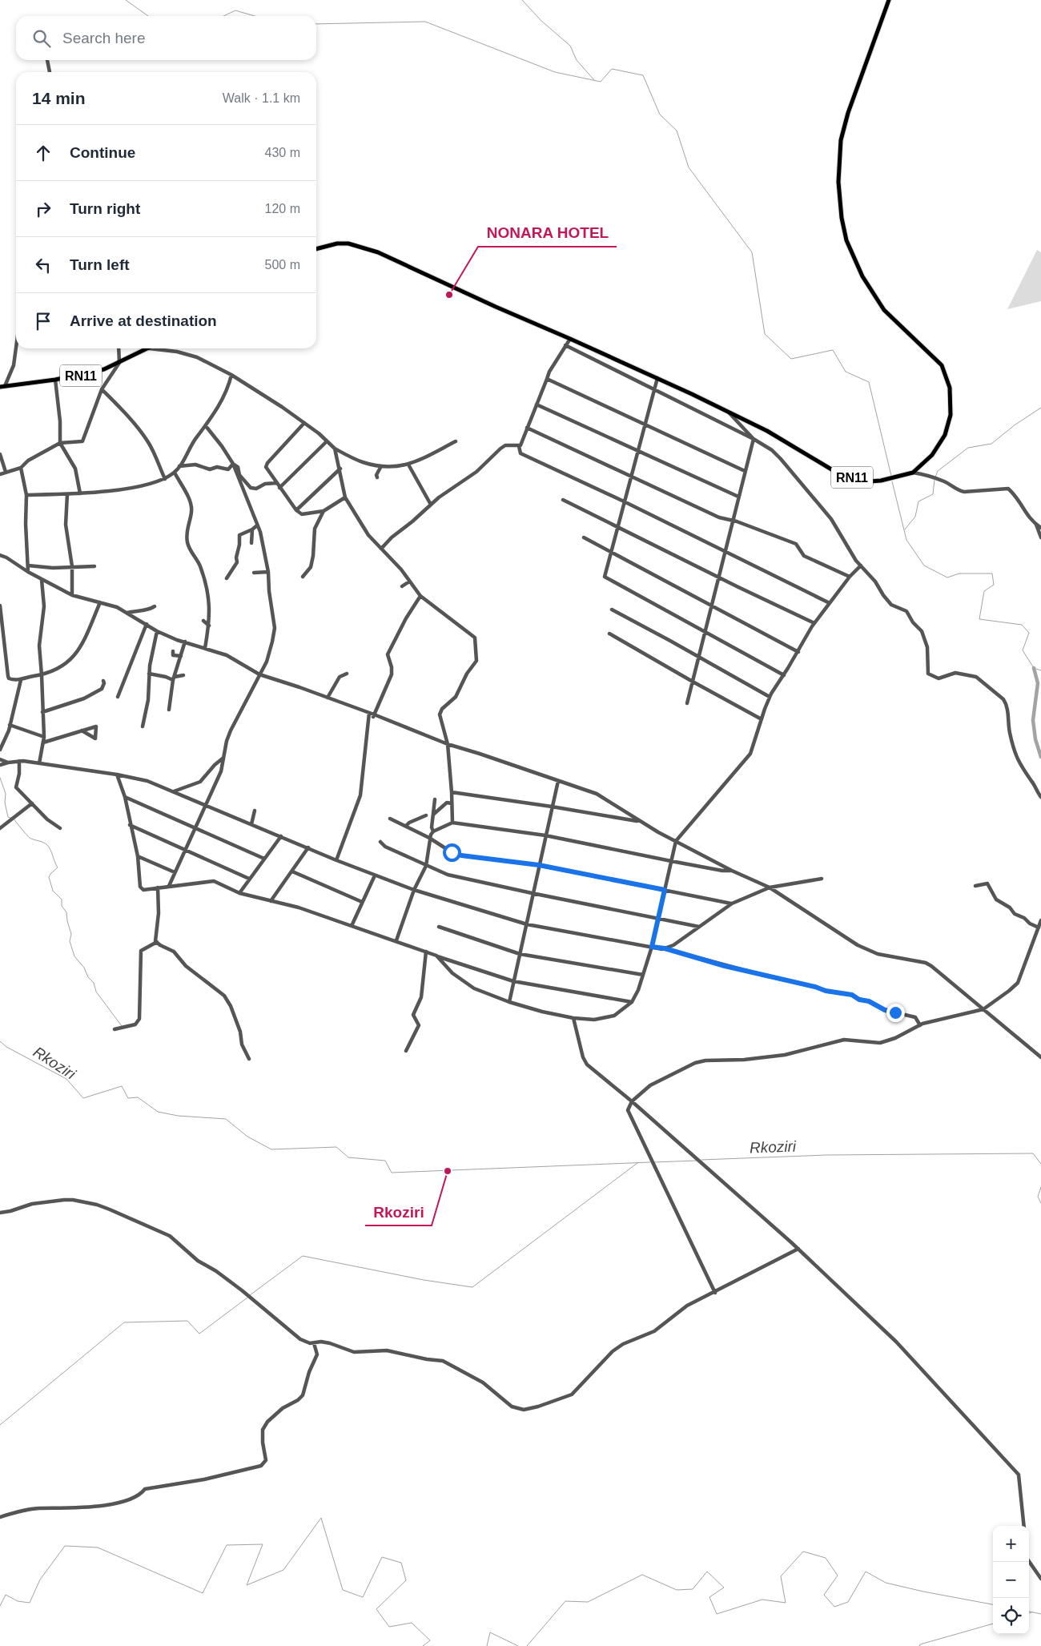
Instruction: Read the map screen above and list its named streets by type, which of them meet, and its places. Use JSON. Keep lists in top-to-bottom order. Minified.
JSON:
{"streets":{"main road":["RN11"]},"water":["Rkoziri"],"places":["NONARA HOTEL","Rkoziri"],"page":{"search":"Search here","heading":["14 min","Walk · 1.1 km"],"list":[["Continue","430 m"],["Turn right","120 m"],["Turn left","500 m"],"Arrive at destination"],"map_buttons":["+","−"]}}
